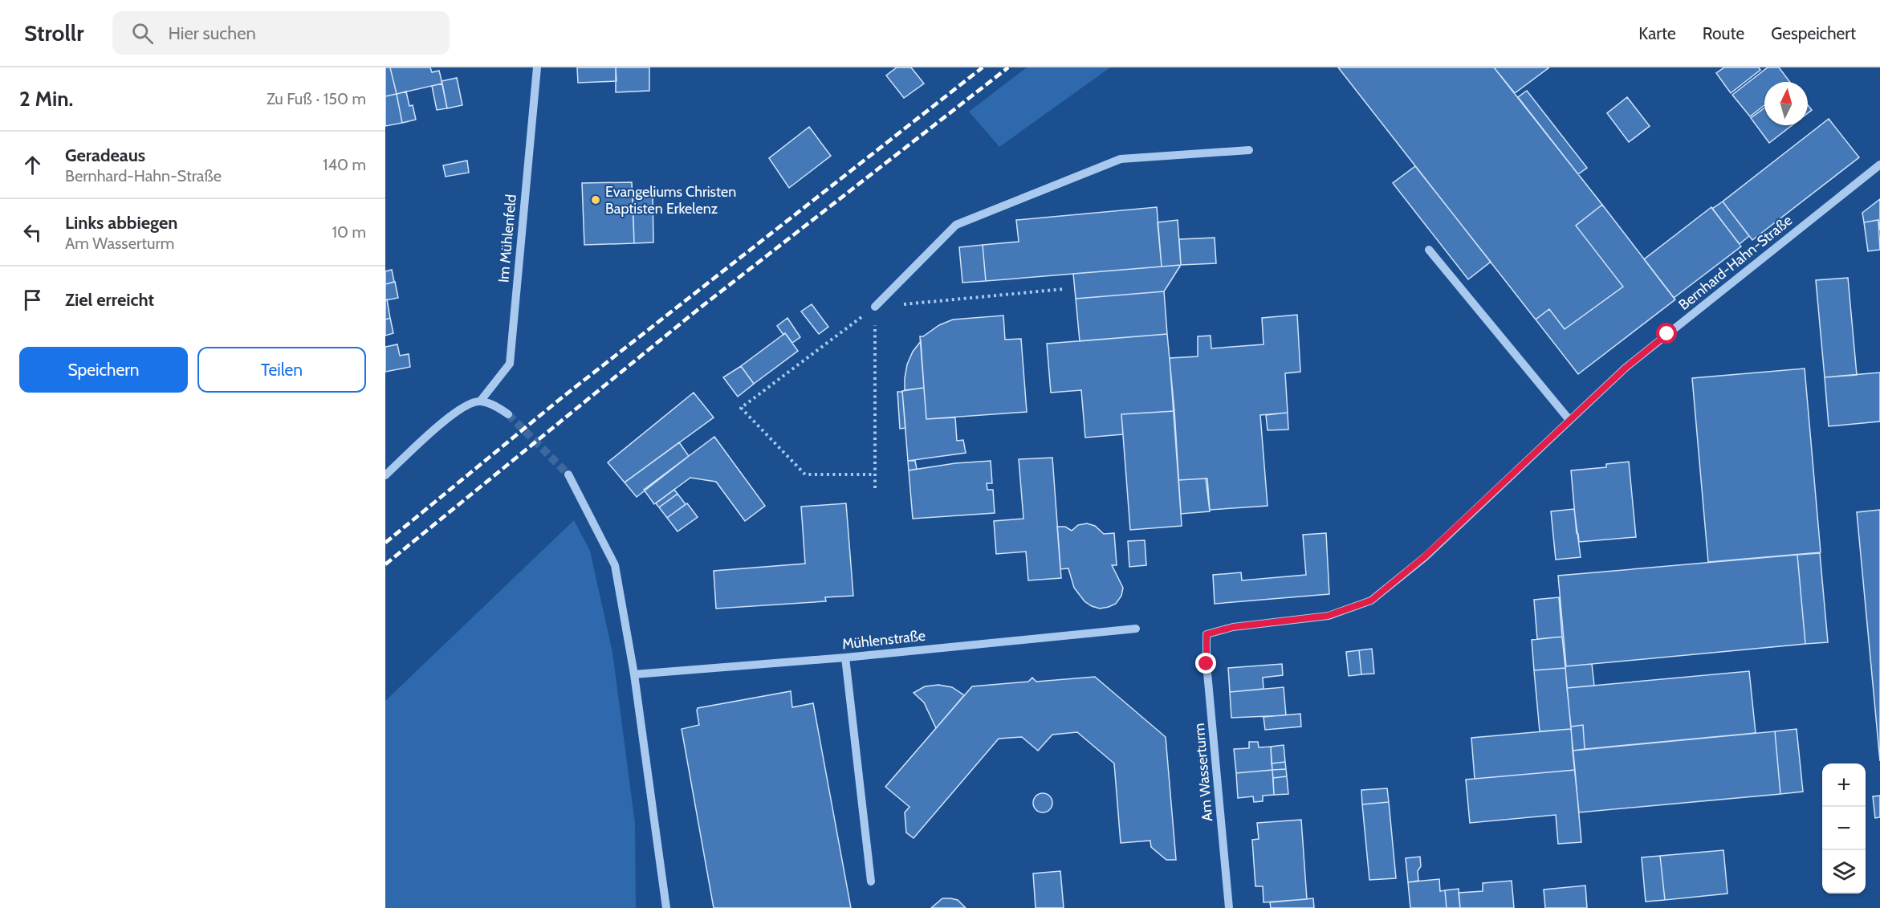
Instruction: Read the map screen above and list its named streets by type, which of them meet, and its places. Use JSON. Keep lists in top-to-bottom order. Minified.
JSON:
{"streets":{"street":["Im Mühlenfeld","Bernhard-Hahn-Straße","Mühlenstraße","Am Wasserturm"]},"crossings":[["Bernhard-Hahn-Straße","Am Wasserturm"]],"places":["Evangeliums Christen Baptisten Erkelenz"],"north":"top","page":{"header":"Strollr","search":"Hier suchen","nav":["Karte","Route","Gespeichert"],"heading":["2 Min.","Zu Fuß · 150 m"],"list":[["Geradeaus","Bernhard-Hahn-Straße","140 m"],["Links abbiegen","Am Wasserturm","10 m"],"Ziel erreicht"],"buttons":["Speichern","Teilen"],"map_buttons":["+","−"]}}
